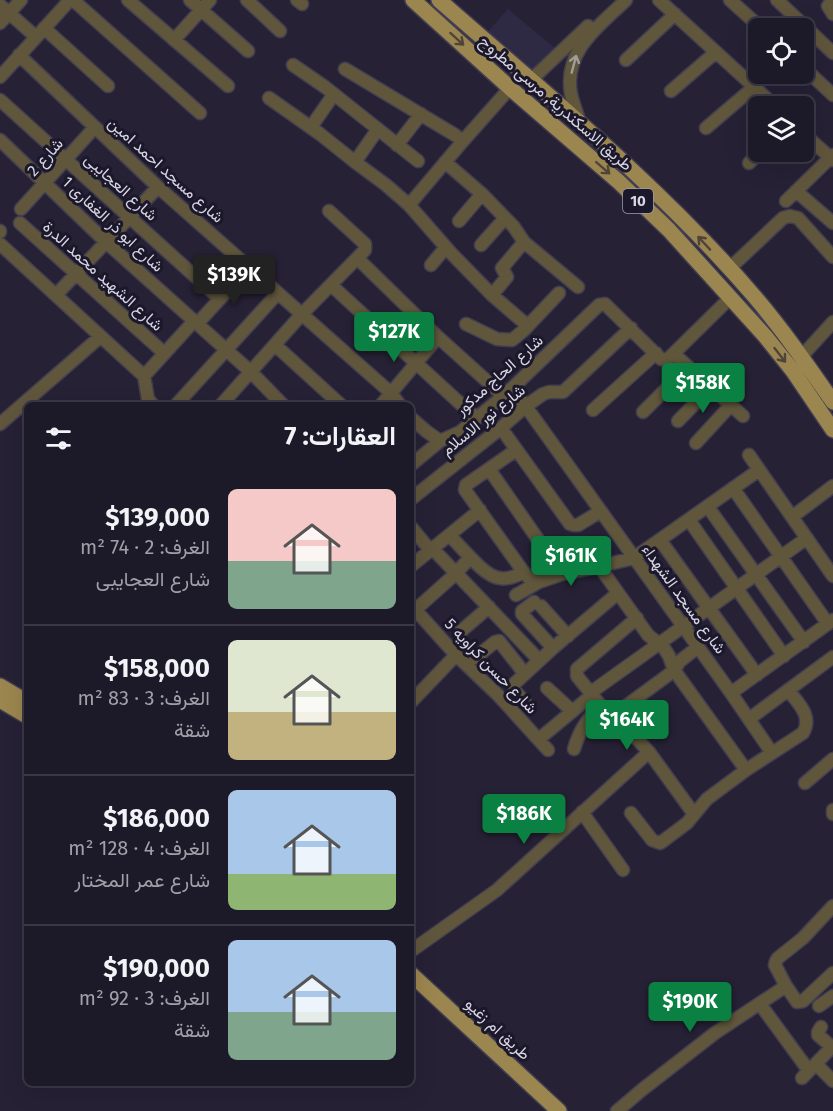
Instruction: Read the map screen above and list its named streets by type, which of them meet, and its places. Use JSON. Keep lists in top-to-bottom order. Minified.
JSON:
{"streets":{"main road":["طريق الاسكندرية, مرسى مطروح","10","طريق ام زغيو"],"street":["شارع 2","شارع مسجد احمد امين","شارع العجايبى","شارع ابو ذر الغفارى 1","شارع الشهيد محمد الدرة","شارع الحاج مدكور","شارع نور الاسلام","شارع مسجد الشهداء","شارع حسن كراويه 5"]},"crossings":[["شارع 2","شارع مسجد احمد امين"],["شارع 2","شارع العجايبى"],["شارع 2","شارع ابو ذر الغفارى 1"],["شارع الحاج مدكور","شارع نور الاسلام"],["شارع نور الاسلام","شارع مسجد الشهداء"]],"page":{"price":["$139K","$127K","$158K","$161K","$164K","$186K","$190K"],"heading":"العقارات: 7","list":[{"name":"$139,000","note":"الغرف: 2 · 74 m² · شارع العجايبى"},{"name":"$158,000","note":"الغرف: 3 · 83 m² · شقة"},{"name":"$186,000","note":"الغرف: 4 · 128 m² · شارع عمر المختار"},{"name":"$190,000","note":"الغرف: 3 · 92 m² · شقة"}]}}
